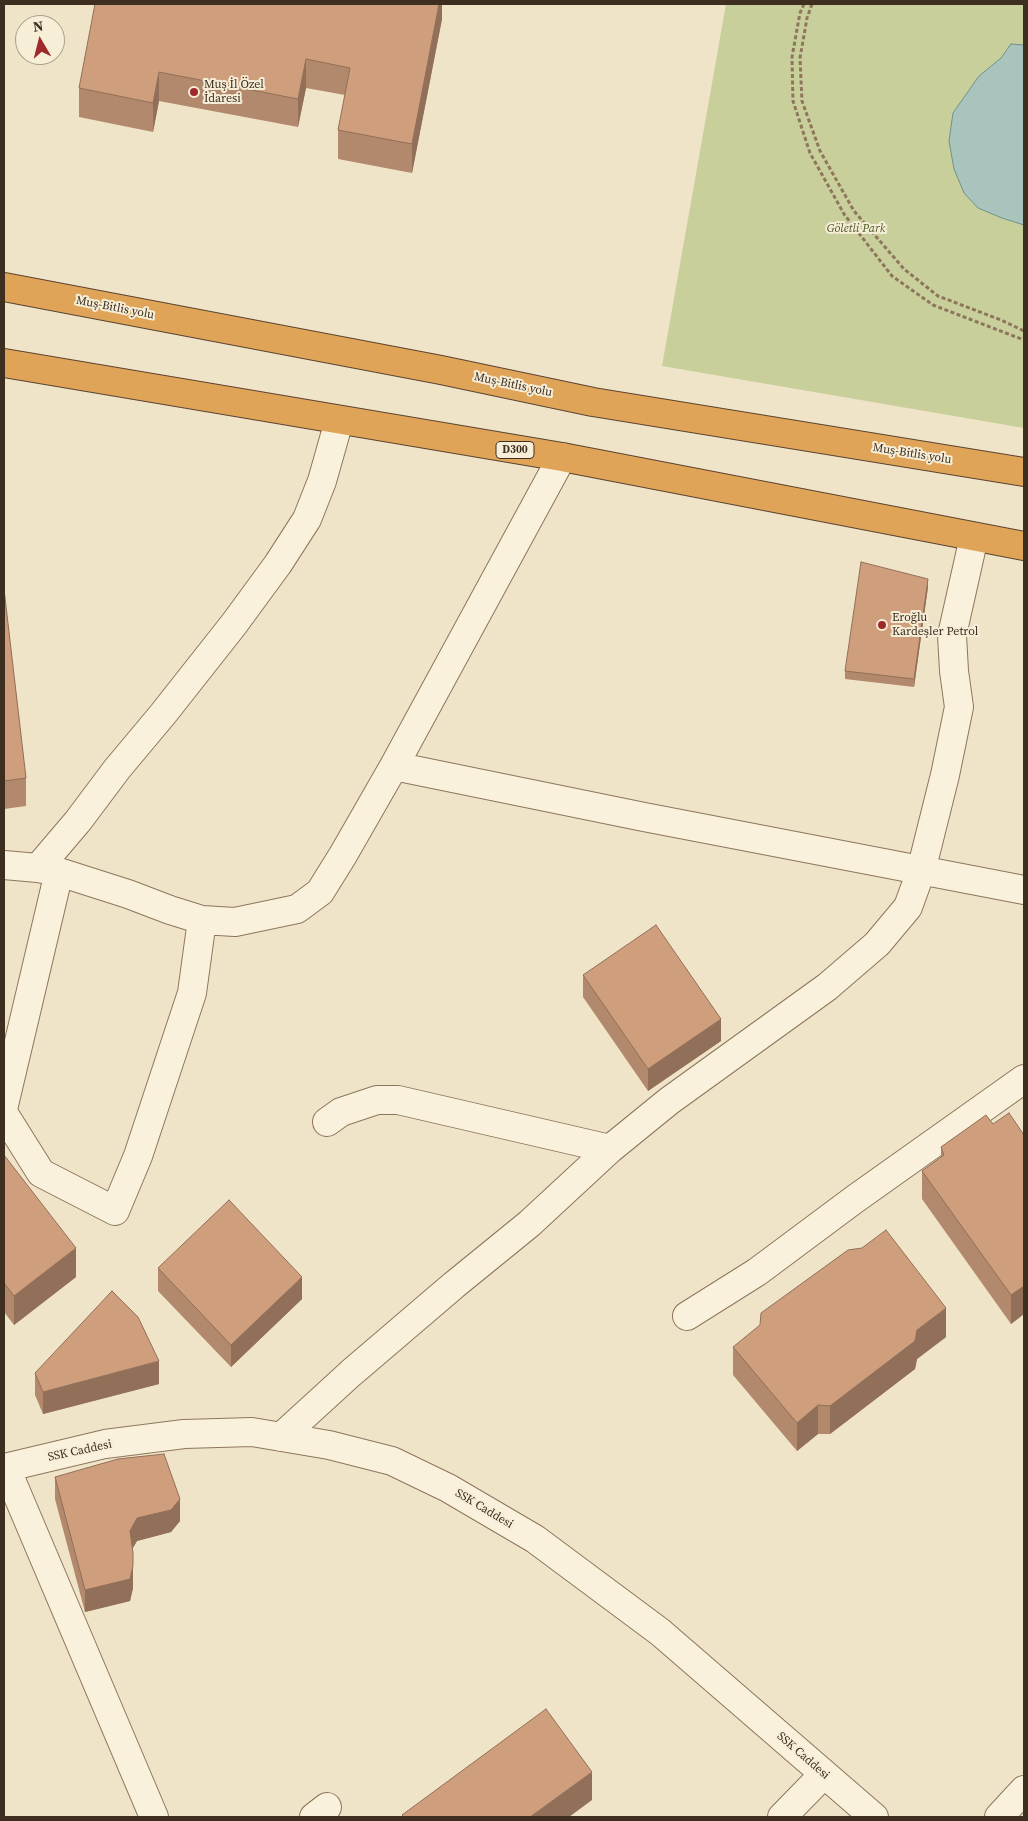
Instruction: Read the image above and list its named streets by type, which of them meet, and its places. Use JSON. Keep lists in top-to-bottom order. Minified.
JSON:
{"streets":{"highway":["Muş-Bitlis yolu","D300"],"street":["SSK Caddesi"]},"parks":["Göletli Park"],"places":["Muş İl Özel İdaresi","Eroğlu Kardeşler Petrol"],"north":"top"}
